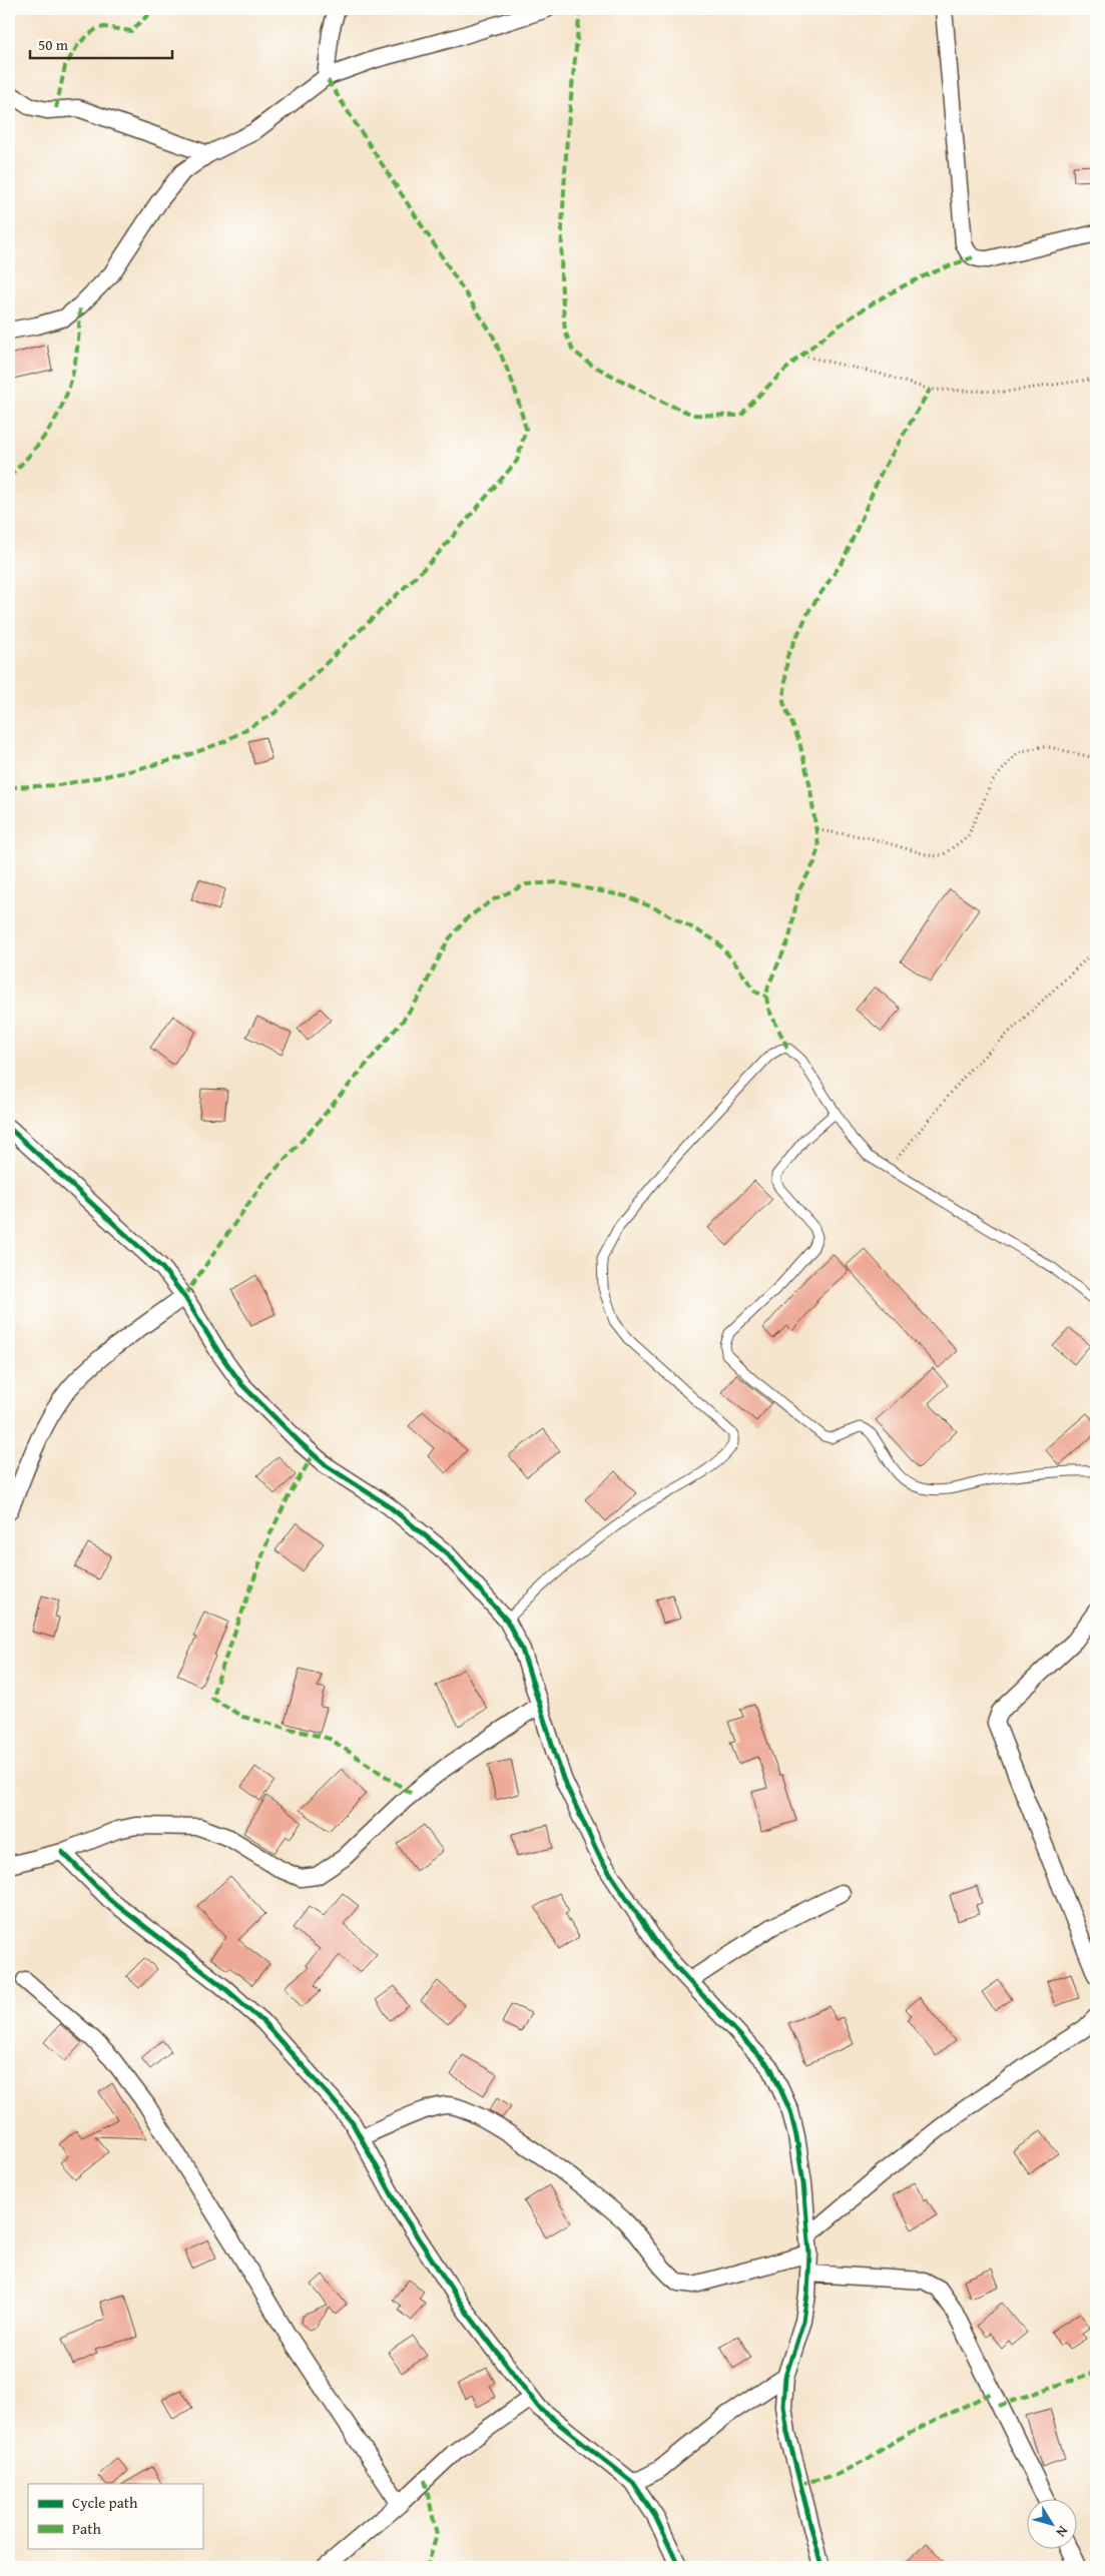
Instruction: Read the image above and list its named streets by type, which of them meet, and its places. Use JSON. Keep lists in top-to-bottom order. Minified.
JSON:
{"legend":["Cycle path","Path"],"scale_bar":"50 m","north":"bottom right"}
